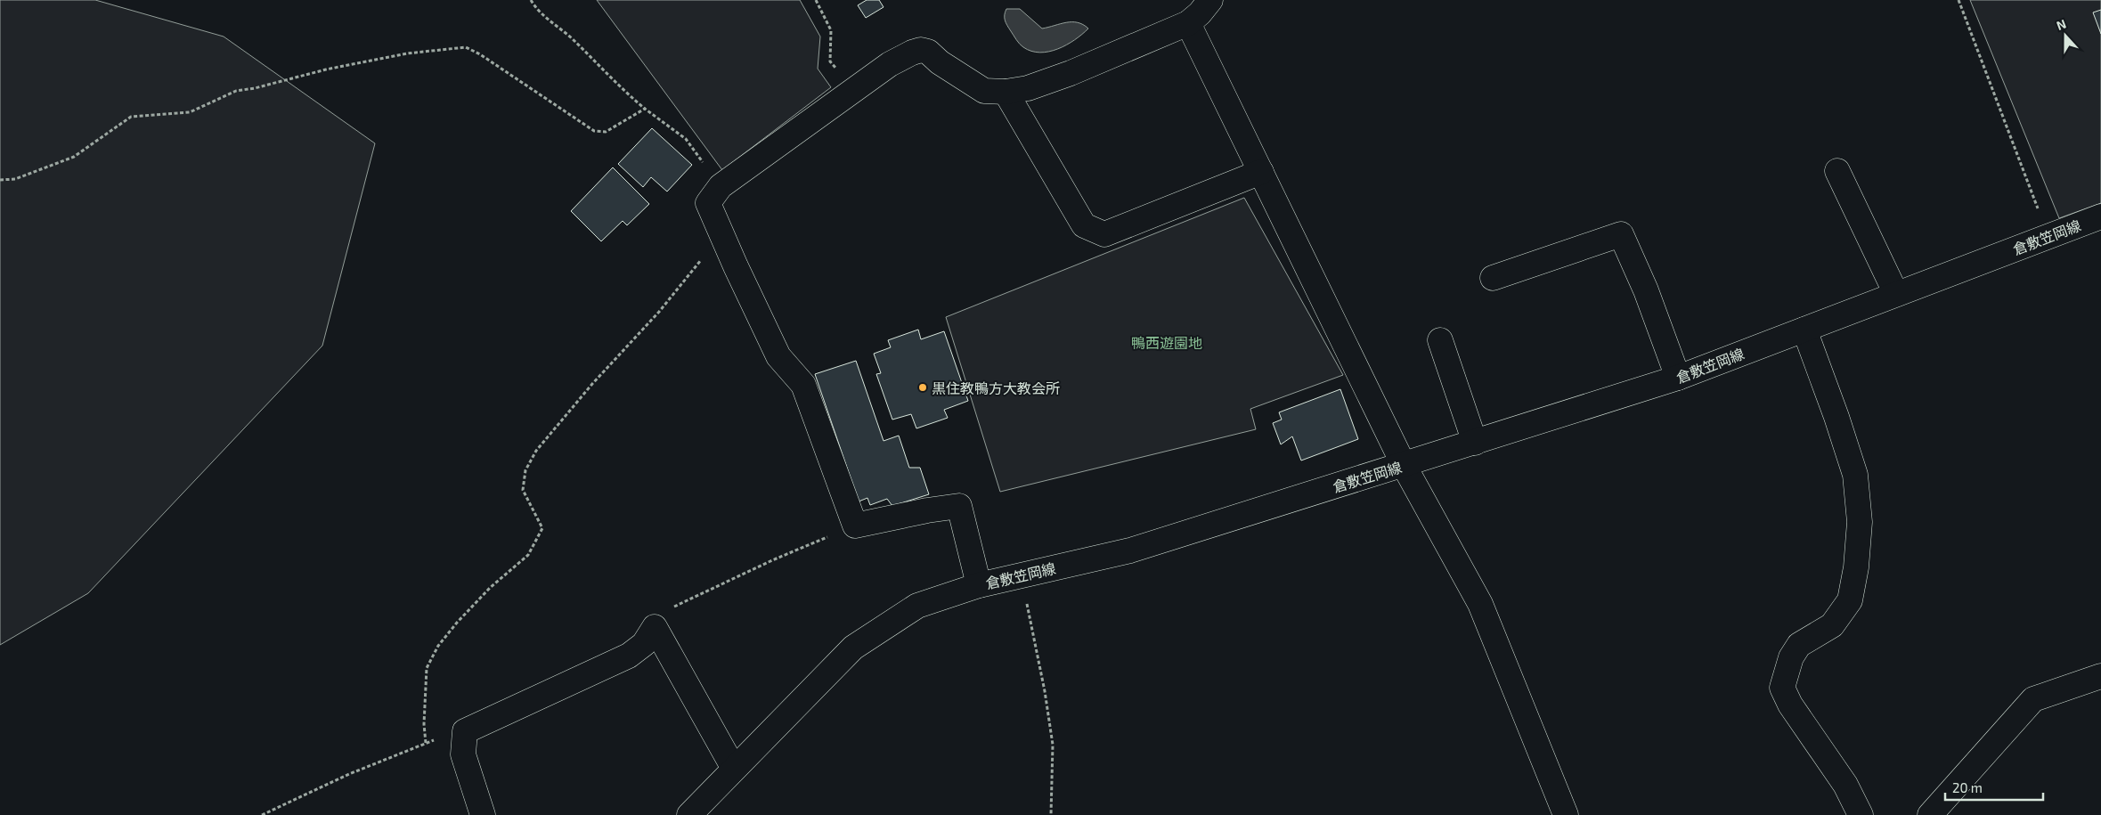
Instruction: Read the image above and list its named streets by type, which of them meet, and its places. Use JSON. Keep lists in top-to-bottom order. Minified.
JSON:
{"streets":{"main road":["倉敷笠岡線"]},"parks":["鴨西遊園地"],"places":["黒住教鴨方大教会所"],"scale_bar":"20 m","north":"top"}
